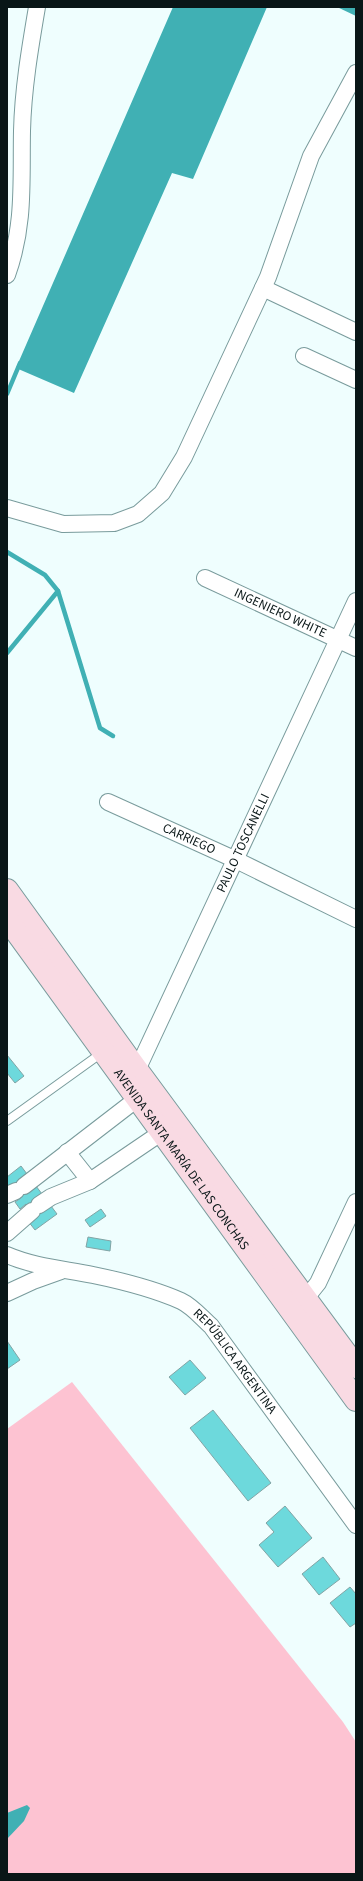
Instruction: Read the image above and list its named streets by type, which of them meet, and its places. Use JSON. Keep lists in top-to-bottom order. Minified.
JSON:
{"streets":{"main road":["AVENIDA SANTA MARÍA DE LAS CONCHAS"],"street":["INGENIERO WHITE","CARRIEGO","PAULO TOSCANELLI","REPÚBLICA ARGENTINA"]},"crossings":[["INGENIERO WHITE","PAULO TOSCANELLI"],["CARRIEGO","PAULO TOSCANELLI"],["PAULO TOSCANELLI","AVENIDA SANTA MARÍA DE LAS CONCHAS"]]}
